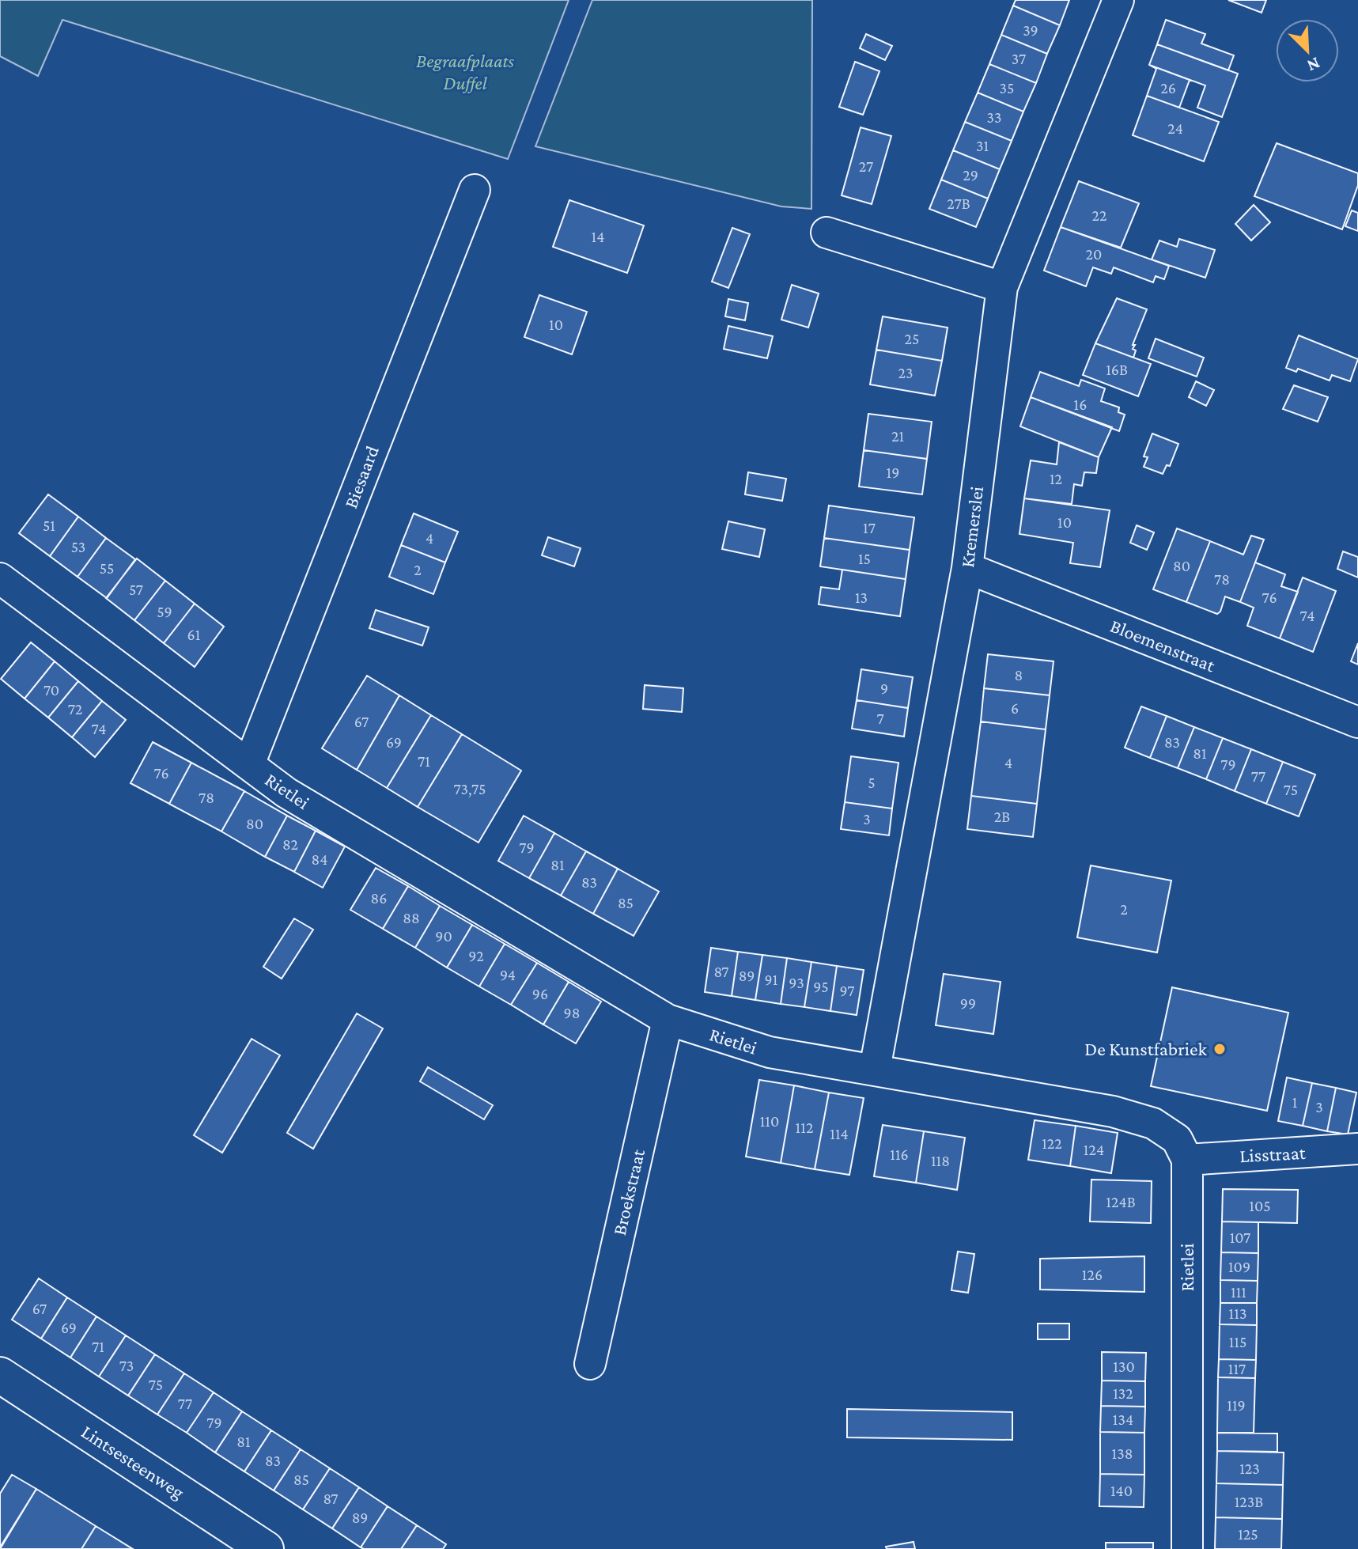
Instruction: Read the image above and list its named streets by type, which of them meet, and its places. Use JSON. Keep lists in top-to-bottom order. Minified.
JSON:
{"streets":{"street":["Biesaard","Kremerslei","Bloemenstraat","Rietlei","Lisstraat","Broekstraat","Lintsesteenweg"]},"crossings":[["Biesaard","Rietlei"],["Kremerslei","Bloemenstraat"],["Kremerslei","Rietlei"],["Rietlei","Lisstraat"],["Rietlei","Broekstraat"]],"parks":["Begraafplaats Duffel"],"places":["De Kunstfabriek"],"house_numbers":["39","37","35","26","33","24","31","27","29","27B","22","14","20","10","25","16B","23","16","21","19","12","10","51","17","4","53","15","80","55","2","78","57","13","76","59","74","61","8","9","70","6","72","7","67","74","69","83","81","71","4","79","76","77","5","73,75","75","78","2B","3","80","82","79","84","81","83","86","85","2","88","90","92","87","94","89","91","93","95","97","96","99","98","1","3","110","112","114","122","124","116","118","124B","105","107","109","126","111","67","113","69","115","71","73","130","117","75","132","77","119","134","79","81","138","83","123","85","140","87","123B","89","125"],"north":"bottom right"}
